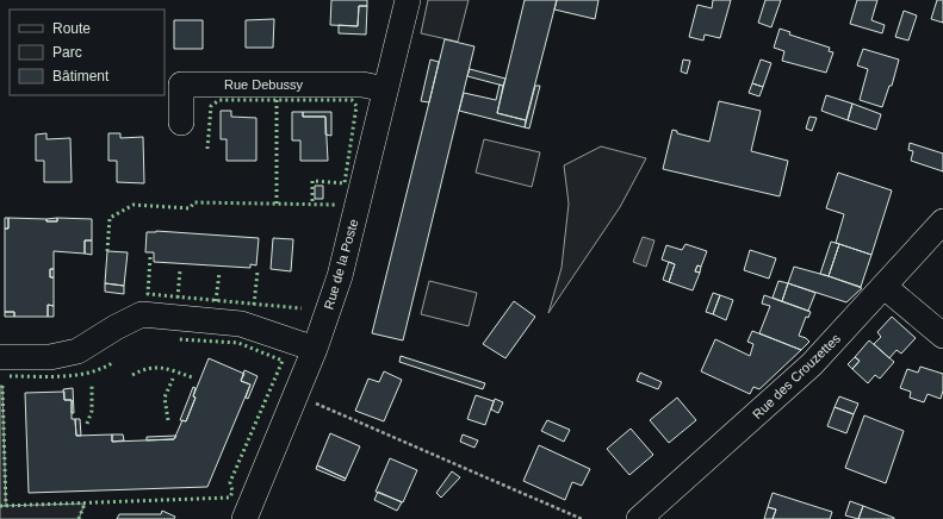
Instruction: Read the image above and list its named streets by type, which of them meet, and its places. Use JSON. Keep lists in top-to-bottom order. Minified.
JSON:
{"streets":{"street":["Rue Debussy","Rue de la Poste","Rue des Crouzettes"]},"crossings":[["Rue Debussy","Rue de la Poste"]],"legend":["Route","Parc","Bâtiment"]}
